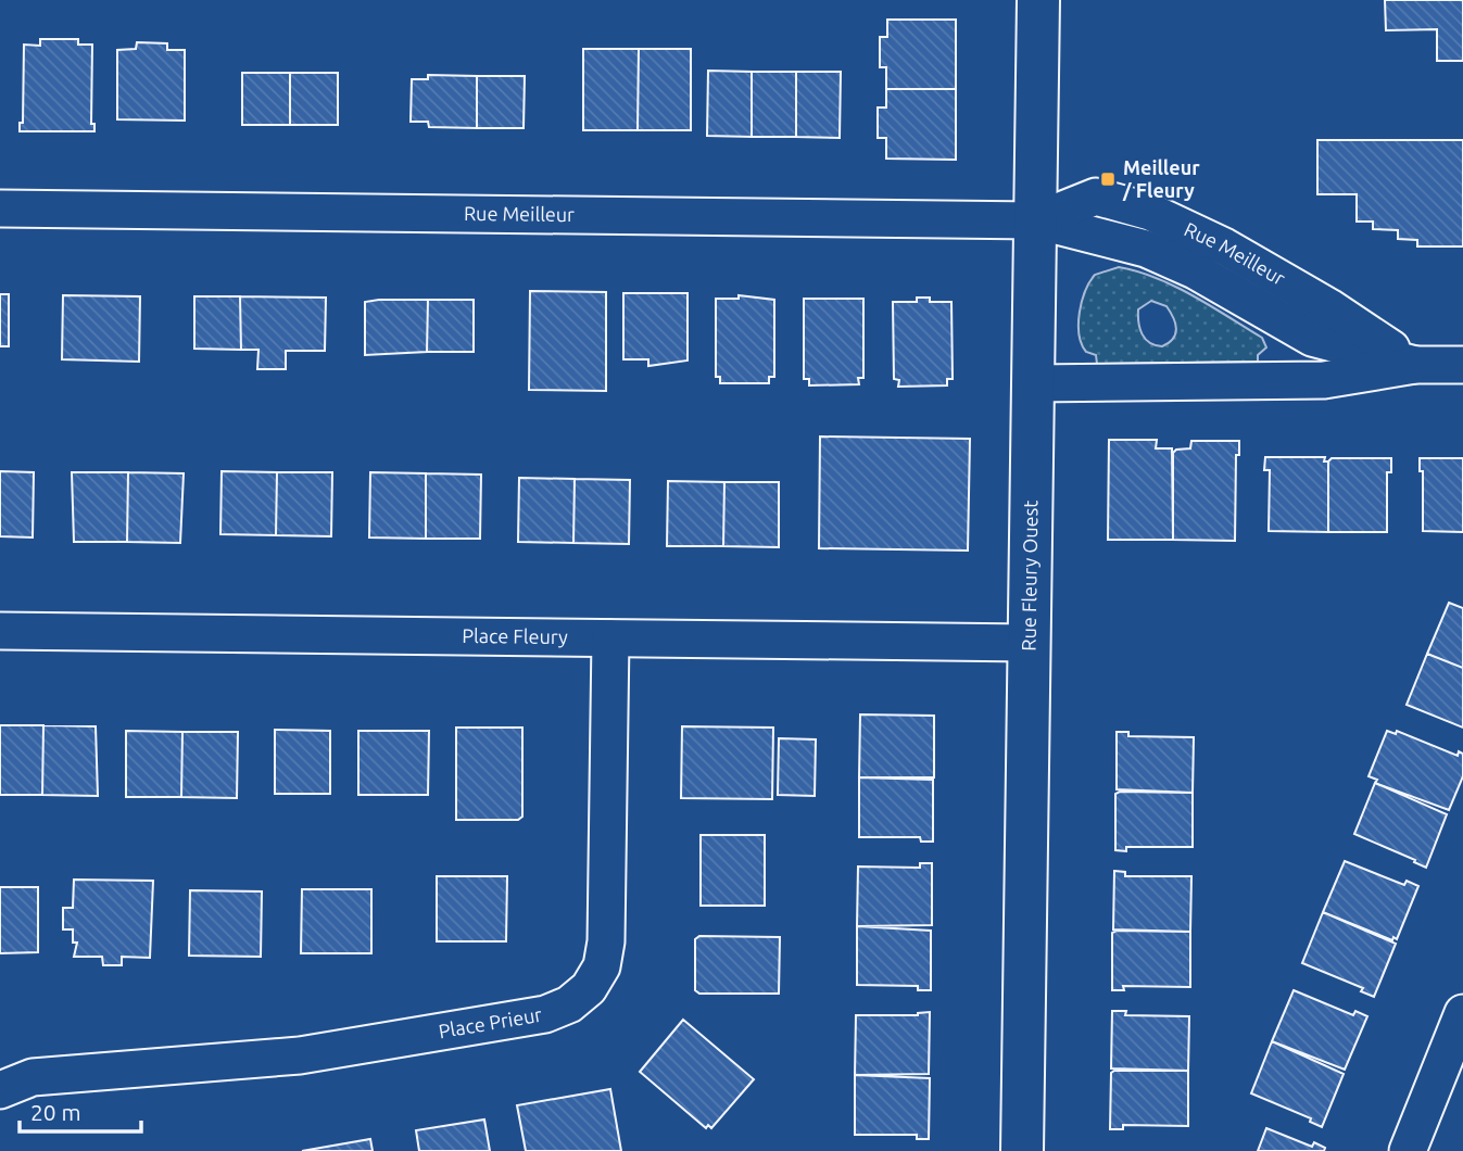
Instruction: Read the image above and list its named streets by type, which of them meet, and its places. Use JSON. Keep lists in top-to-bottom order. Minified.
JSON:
{"streets":{"street":["Rue Meilleur","Rue Fleury Ouest","Place Fleury","Place Prieur"]},"crossings":[["Rue Meilleur","Rue Fleury Ouest"],["Rue Fleury Ouest","Place Fleury"],["Place Fleury","Place Prieur"]],"places":{"transit":["Meilleur / Fleury"]},"scale_bar":"20 m"}
